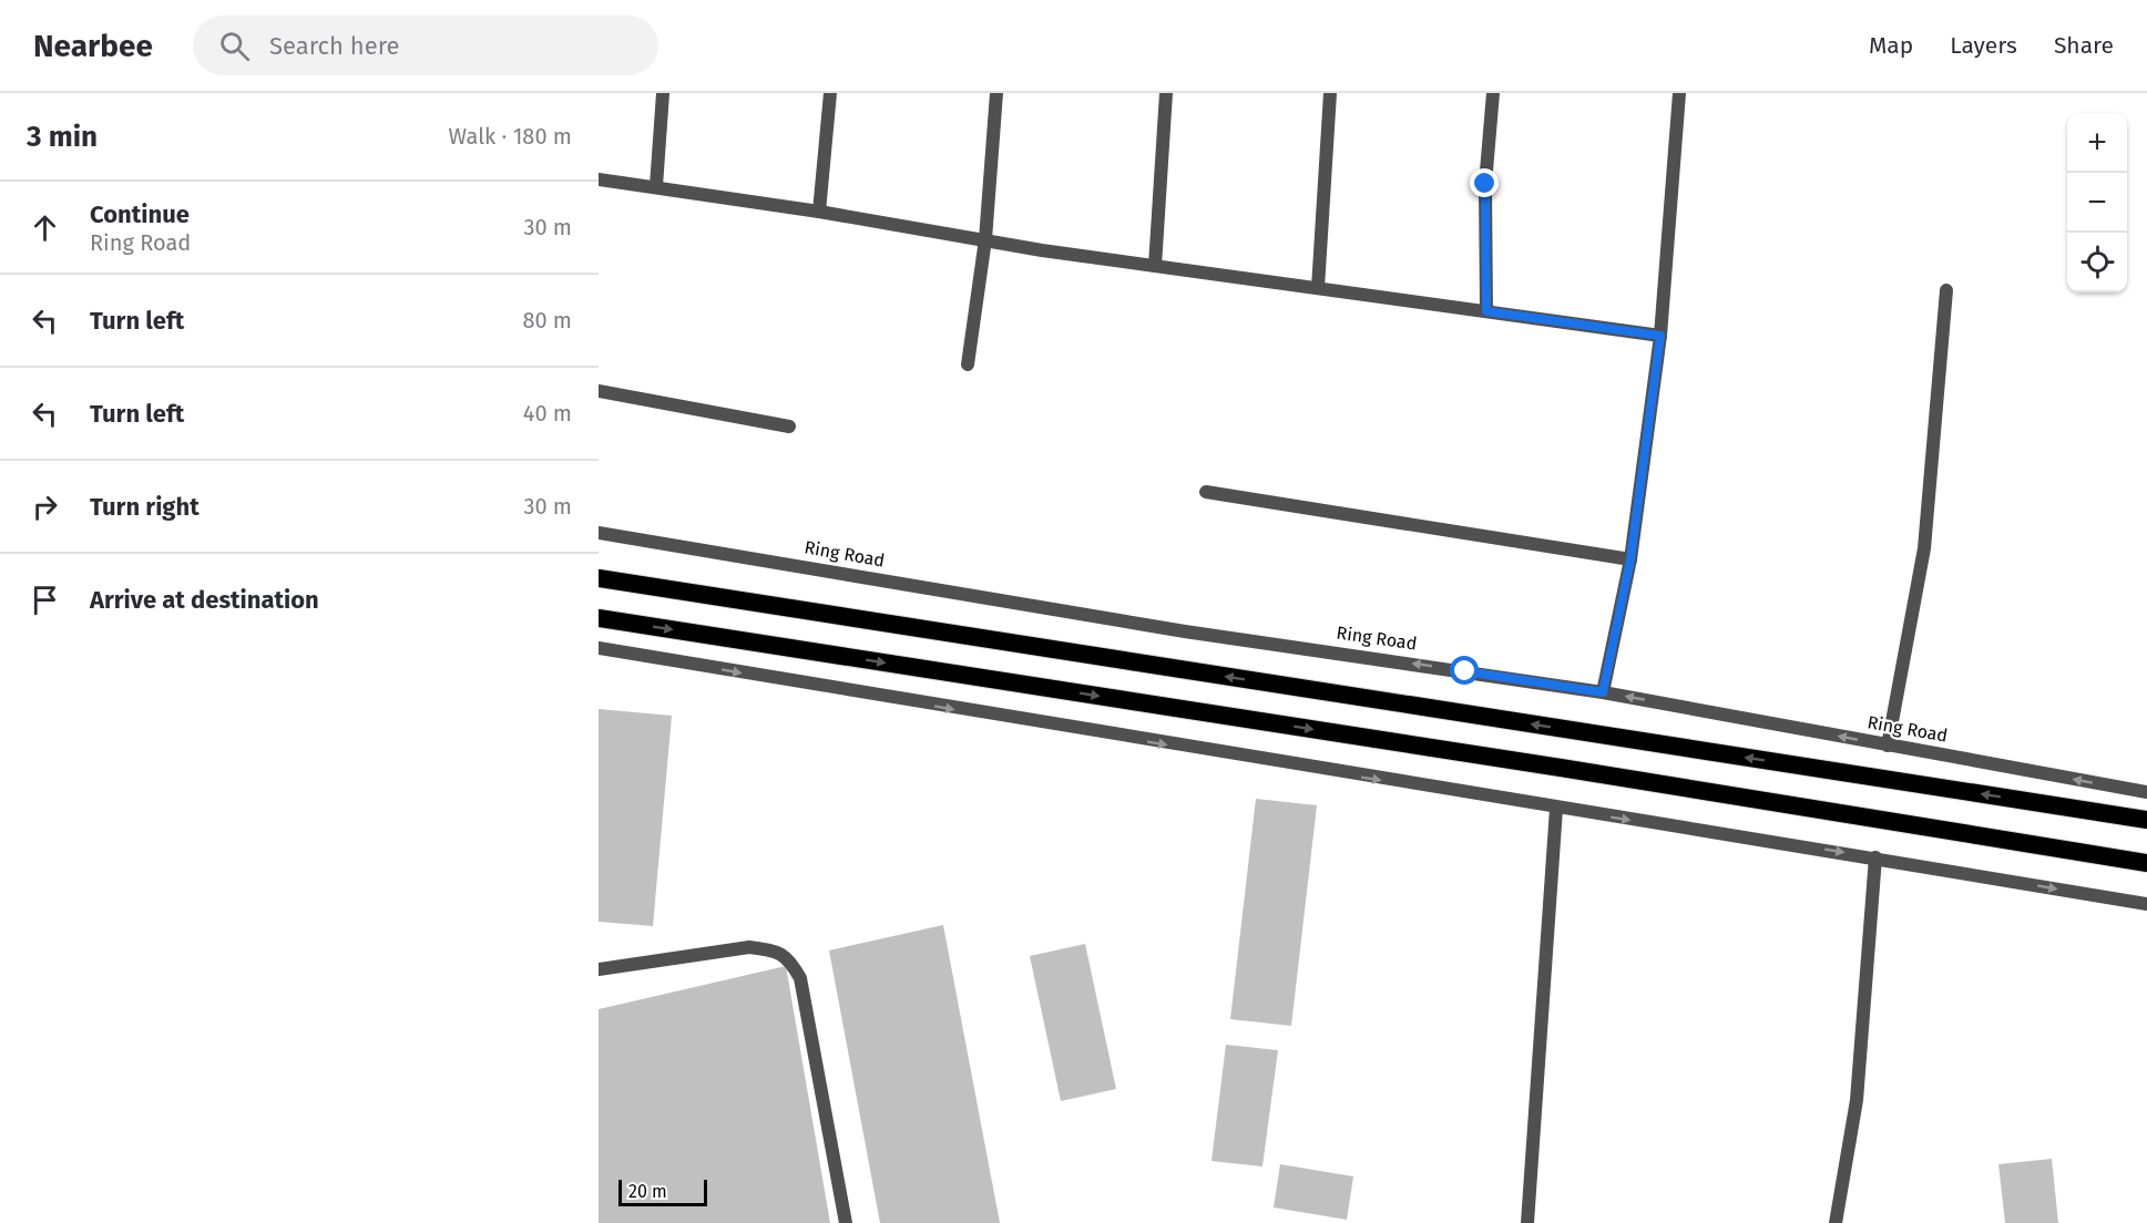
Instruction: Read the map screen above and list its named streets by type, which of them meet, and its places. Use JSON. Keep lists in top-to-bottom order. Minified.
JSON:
{"streets":{"street":["Ring Road"]},"scale_bar":"20 m","page":{"header":"Nearbee","search":"Search here","nav":["Map","Layers","Share"],"heading":["3 min","Walk · 180 m"],"map_buttons":["+","−"],"list":[["Continue","Ring Road","30 m"],["Turn left","80 m"],["Turn left","40 m"],["Turn right","30 m"],"Arrive at destination"],"scale":"20 m"}}
